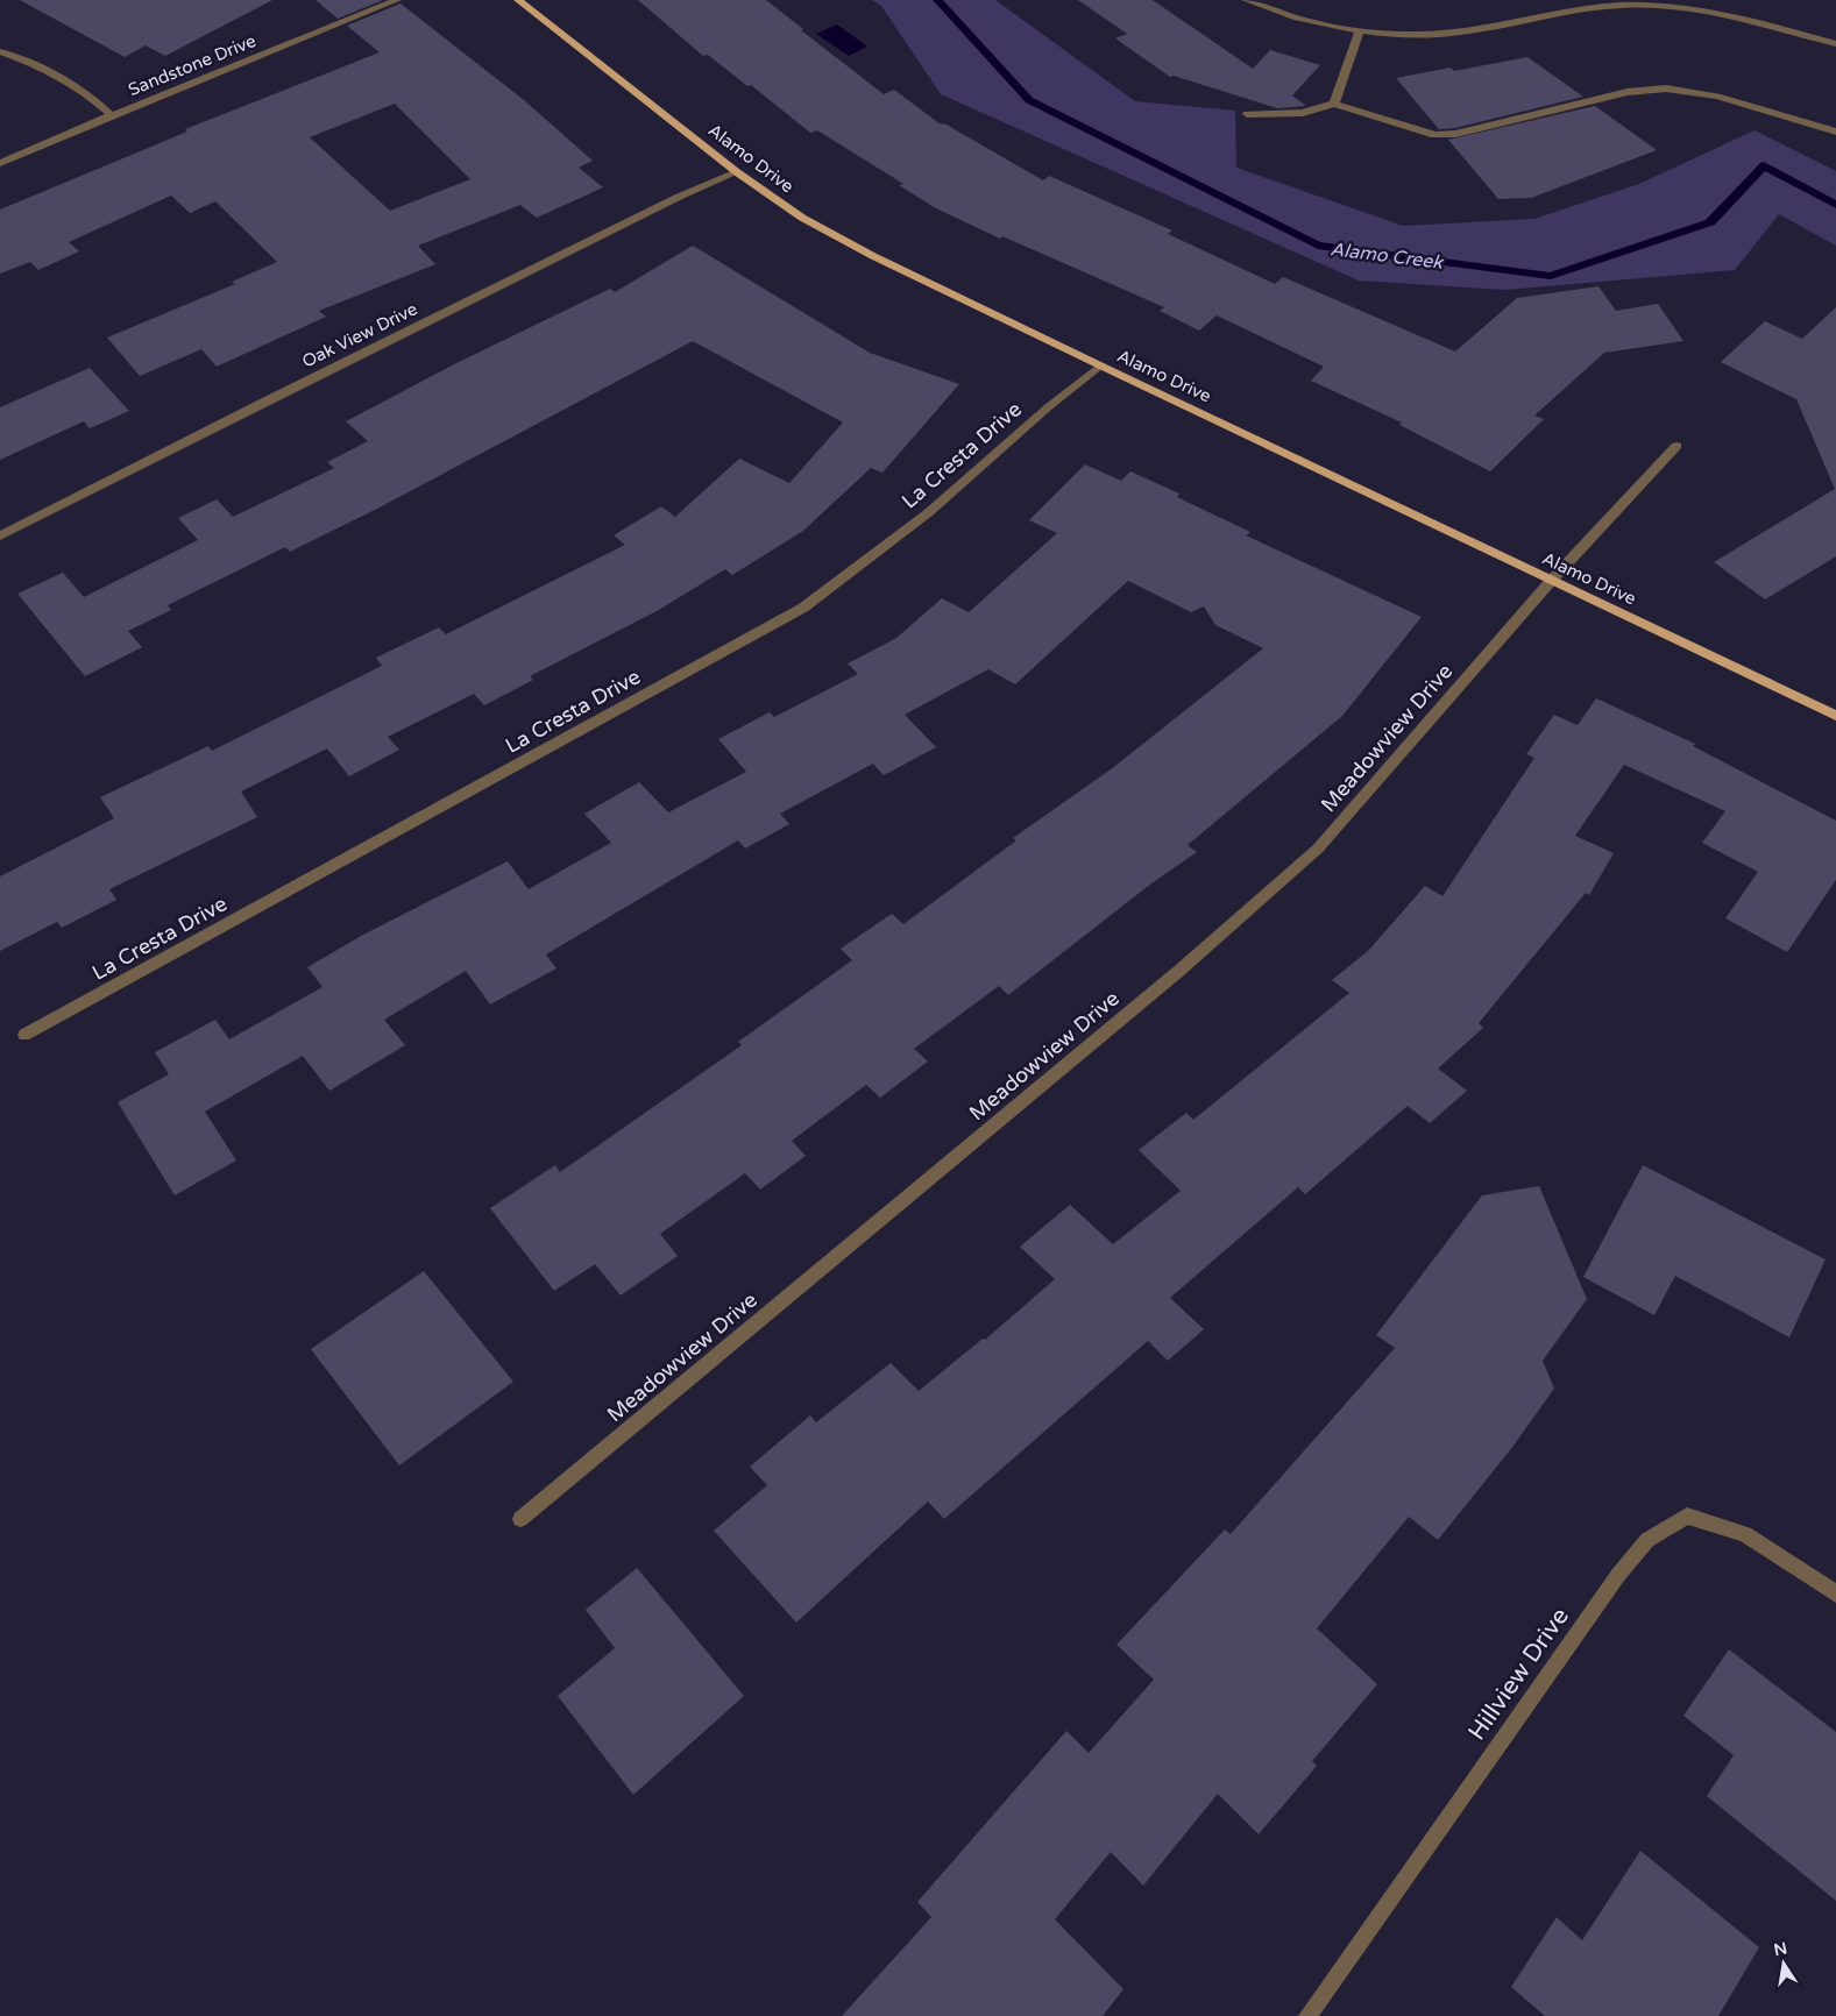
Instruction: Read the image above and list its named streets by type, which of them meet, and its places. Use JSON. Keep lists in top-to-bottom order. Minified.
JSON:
{"streets":{"main road":["Alamo Drive"],"street":["Sandstone Drive","Oak View Drive","La Cresta Drive","Meadowview Drive","Hillview Drive"]},"crossings":[["Alamo Drive","Oak View Drive"],["Alamo Drive","La Cresta Drive"],["Alamo Drive","Meadowview Drive"]],"water":["Alamo Creek"],"north":"top"}
